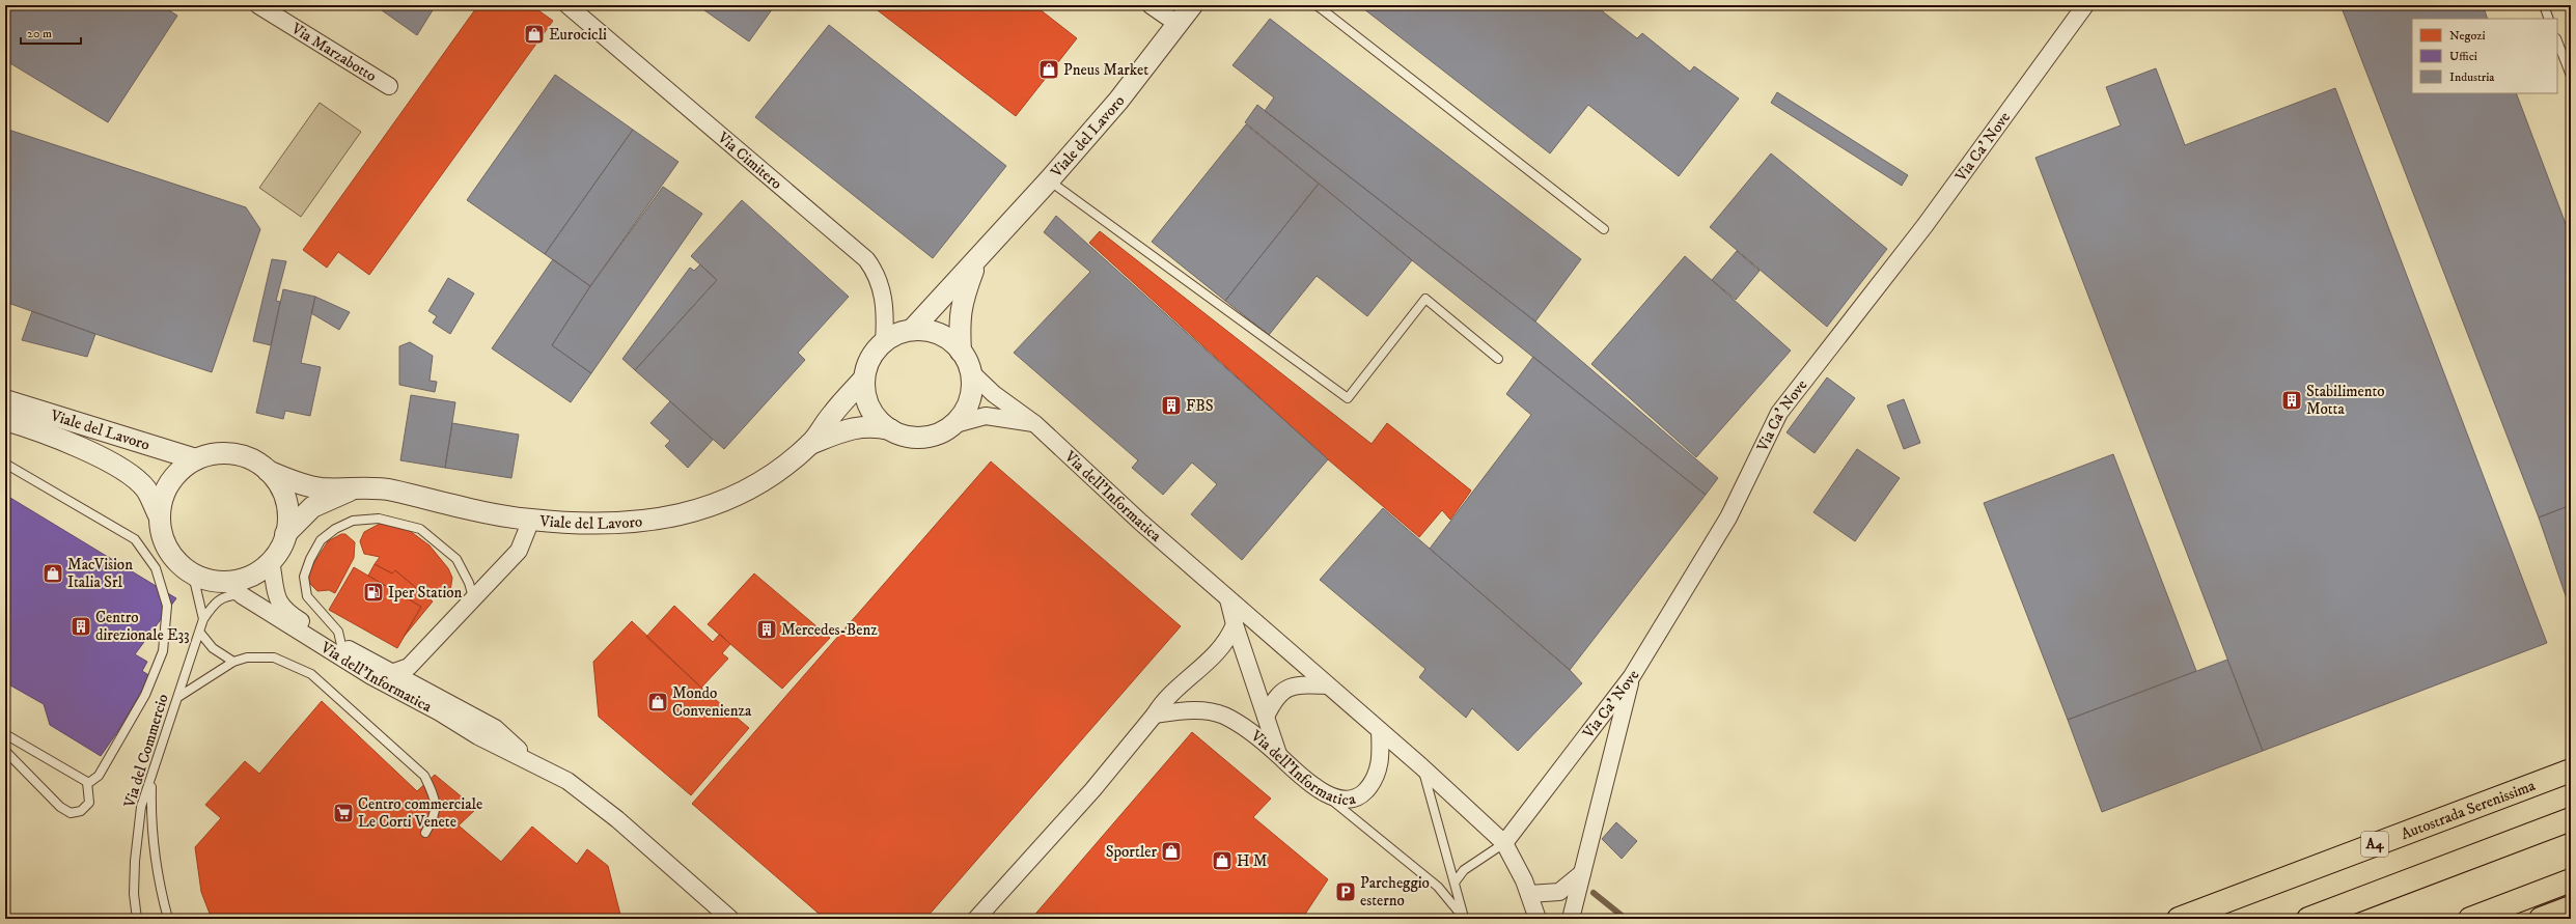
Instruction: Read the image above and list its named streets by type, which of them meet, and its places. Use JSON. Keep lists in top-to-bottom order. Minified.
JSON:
{"streets":{"highway":["Autostrada Serenissima","A4"],"street":["Via Marzabotto","Viale del Lavoro","Via Ca' Nove","Via Cimitero","Via dell'Informatica"],"lane":["Via del Commercio"]},"crossings":[["Viale del Lavoro","Via Cimitero"],["Viale del Lavoro","Via dell'Informatica"],["Viale del Lavoro","Via del Commercio"],["Via Cimitero","Via dell'Informatica"],["Via dell'Informatica","Via del Commercio"]],"places":{"shop":["Eurocicli","Pneus Market","MacVision Italia Srl","Mondo Convenienza","Sportler","H M"],"building":["Stabilimento Motta","FBS","Centro direzionale E33","Mercedes-Benz"],"fuel station":["Iper Station"],"supermarket":["Centro commerciale Le Corti Venete"],"parking":["Parcheggio esterno"]},"legend":["Negozi","Uffici","Industria"],"scale_bar":"20 m"}
